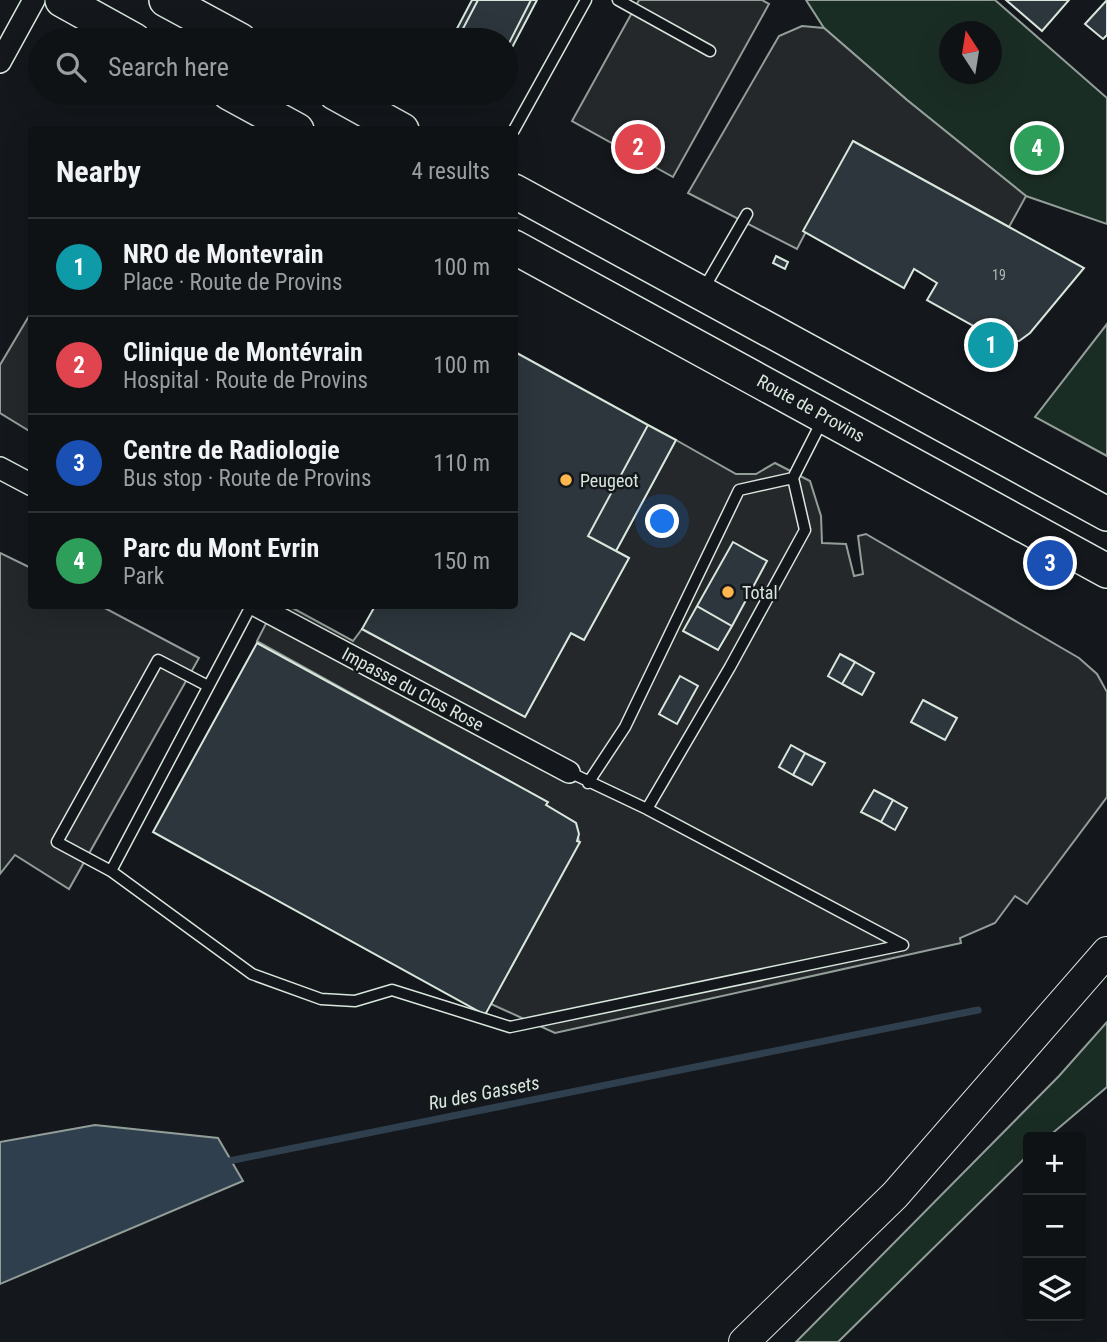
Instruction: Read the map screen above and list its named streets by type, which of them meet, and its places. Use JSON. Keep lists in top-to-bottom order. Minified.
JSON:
{"streets":{"main road":["Route de Provins"],"street":["Impasse du Clos Rose"]},"water":["Ru des Gassets"],"places":["Peugeot","Total"],"house_numbers":["19"],"north":"top","page":{"search":"Search here","pins":["2","4","1","3"],"heading":["Nearby","4 results"],"list":[{"mark":"1","name":"NRO de Montevrain","note":"Place · Route de Provins","value":"100 m"},{"mark":"2","name":"Clinique de Montévrain","note":"Hospital · Route de Provins","value":"100 m"},{"mark":"3","name":"Centre de Radiologie","note":"Bus stop · Route de Provins","value":"110 m"},{"mark":"4","name":"Parc du Mont Evrin","note":"Park","value":"150 m"}],"map_buttons":["+","−"]}}
